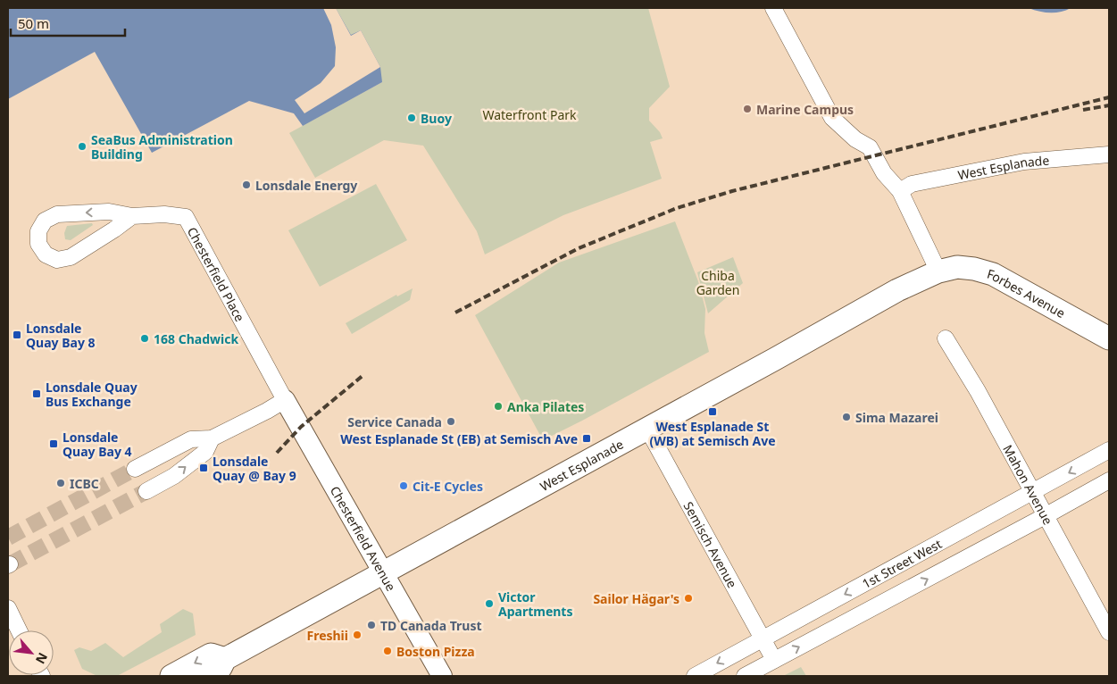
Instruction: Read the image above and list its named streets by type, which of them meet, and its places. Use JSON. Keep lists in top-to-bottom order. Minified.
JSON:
{"streets":{"main road":["West Esplanade","Forbes Avenue"],"street":["Chesterfield Place","Mahon Avenue","Chesterfield Avenue","Semisch Avenue","1st Street West"]},"crossings":[["West Esplanade","Forbes Avenue"],["West Esplanade","Chesterfield Avenue"],["West Esplanade","Semisch Avenue"],["Chesterfield Place","Chesterfield Avenue"],["Mahon Avenue","1st Street West"],["Semisch Avenue","1st Street West"]],"parks":["Waterfront Park","Chiba Garden"],"places":{"other":["Marine Campus","Buoy","SeaBus Administration Building","Lonsdale Energy","168 Chadwick","Anka Pilates","Sima Mazarei","Service Canada","ICBC","Cit-E Cycles","Sailor Hägar's","Victor Apartments","TD Canada Trust","Freshii","Boston Pizza"],"transit":["Lonsdale Quay Bay 8","Lonsdale Quay Bus Exchange","West Esplanade St (WB) at Semisch Ave","West Esplanade St (EB) at Semisch Ave","Lonsdale Quay Bay 4","Lonsdale Quay @ Bay 9"]},"scale_bar":"50 m","north":"bottom right"}
